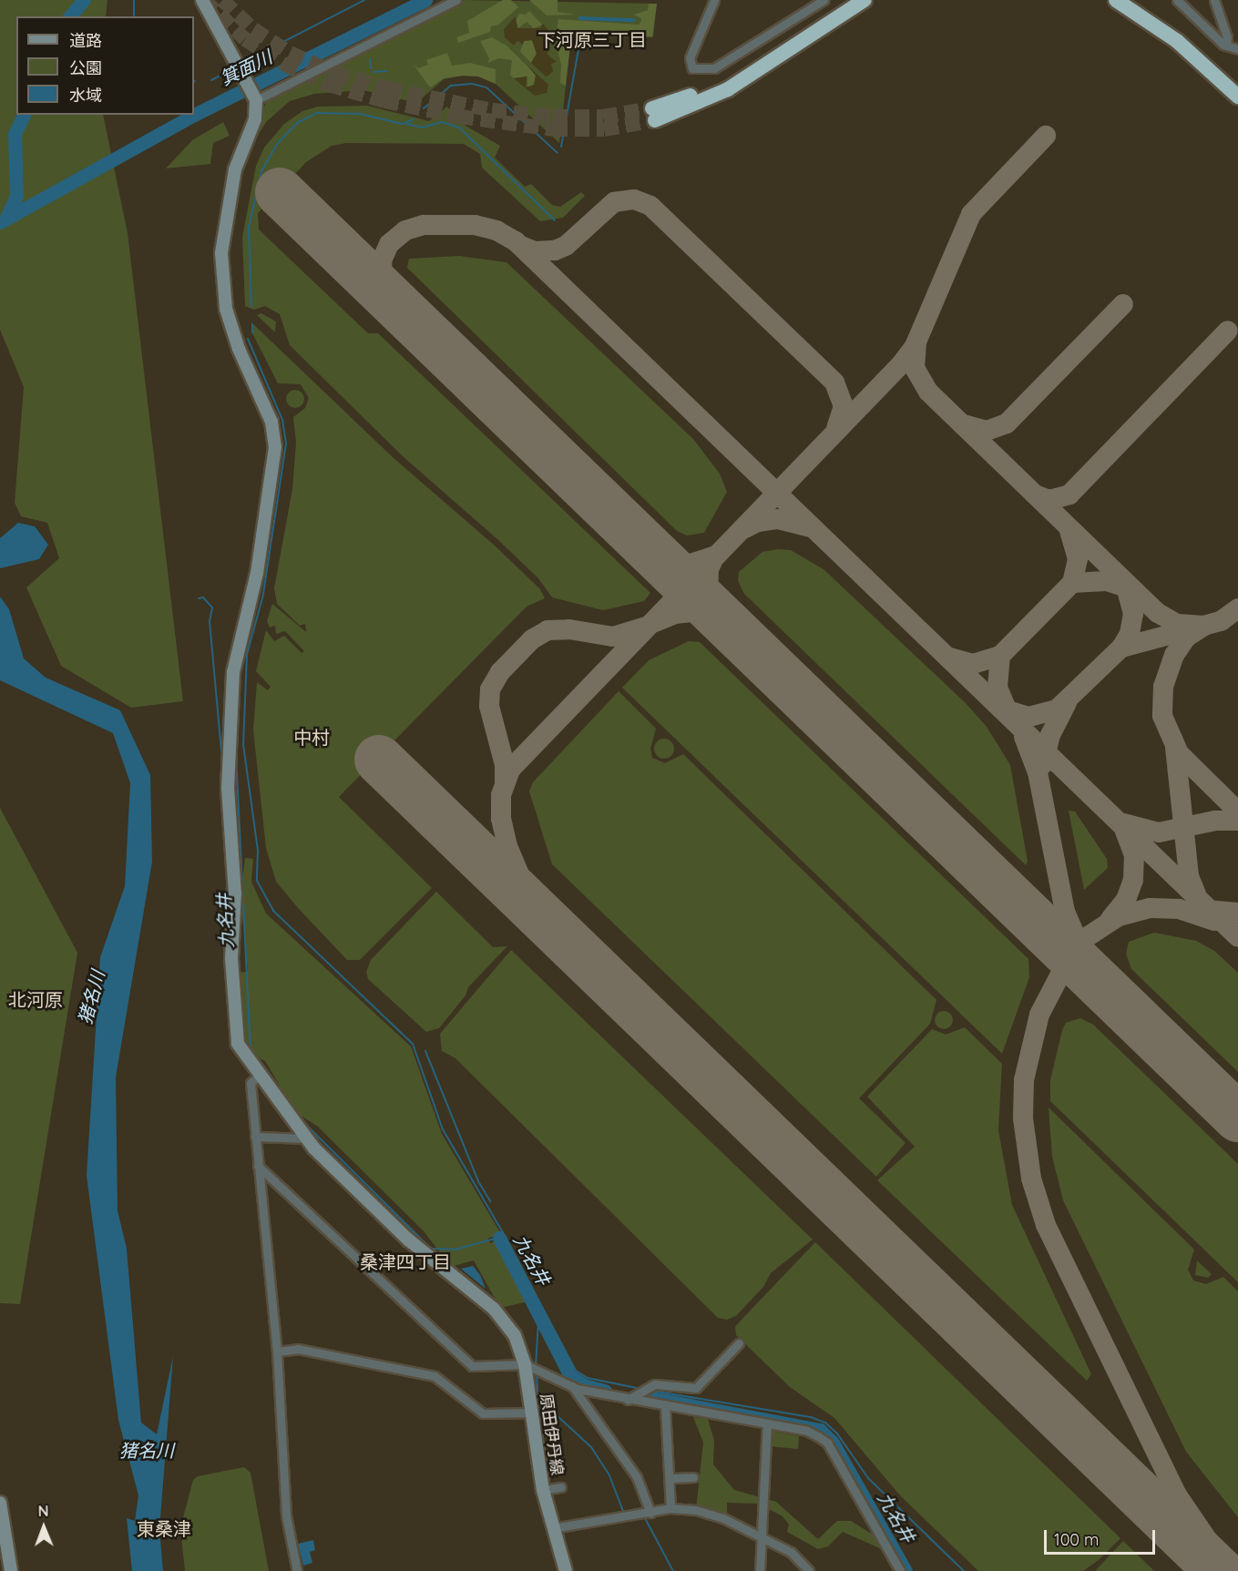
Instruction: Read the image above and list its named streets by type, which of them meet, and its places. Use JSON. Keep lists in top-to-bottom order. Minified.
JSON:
{"streets":{"street":["原田伊丹線"]},"districts":["下河原三丁目","中村","北河原","桑津四丁目","東桑津"],"water":["箕面川","九名井","猪名川"],"legend":["道路","公園","水域"],"scale_bar":"100 m","north":"top"}
